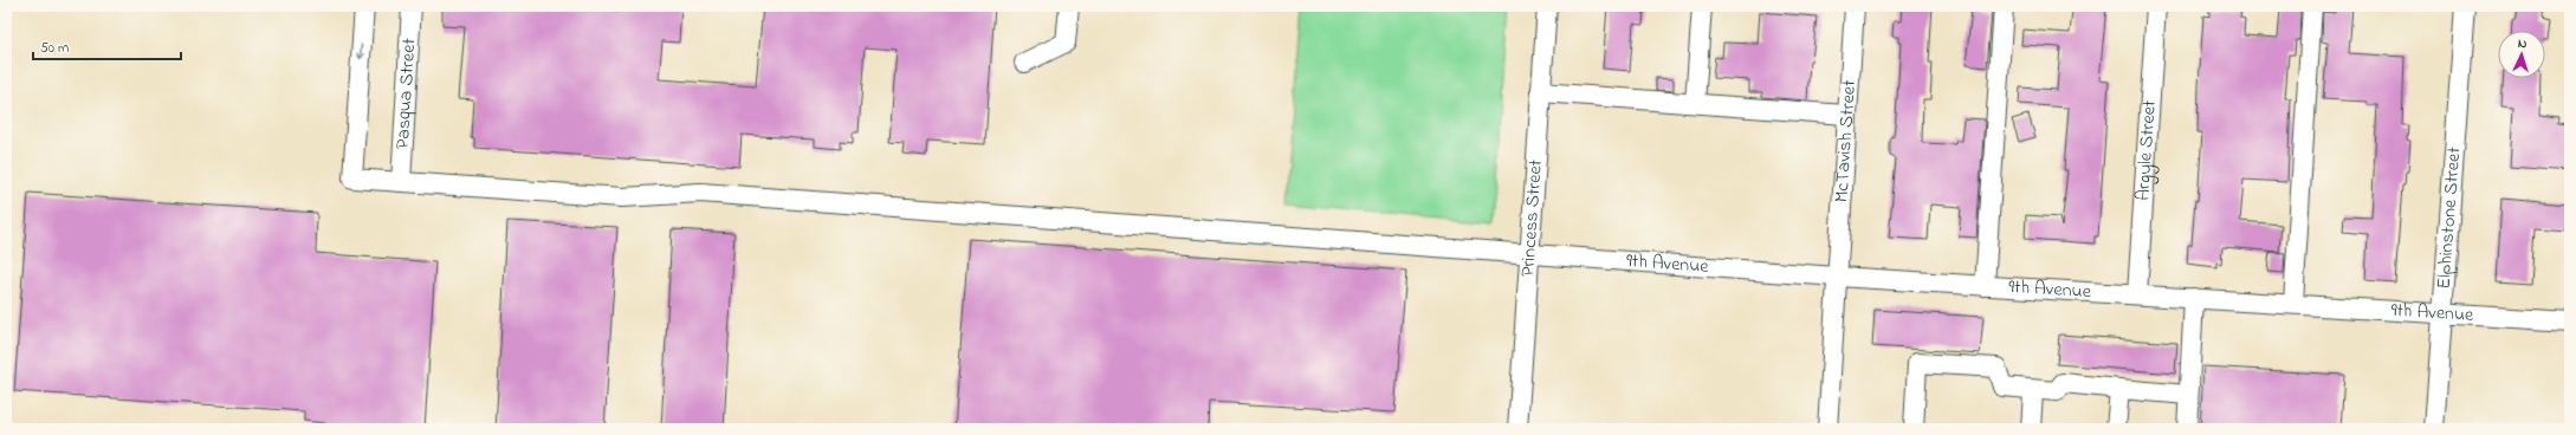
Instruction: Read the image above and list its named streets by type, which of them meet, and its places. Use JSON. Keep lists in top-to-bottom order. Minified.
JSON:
{"streets":{"street":["Pasqua Street","McTavish Street","Argyle Street","Princess Street","Elphinstone Street","9th Avenue"]},"crossings":[["Pasqua Street","9th Avenue"],["McTavish Street","9th Avenue"],["Argyle Street","9th Avenue"],["Princess Street","9th Avenue"],["Elphinstone Street","9th Avenue"]],"scale_bar":"50 m","north":"top"}
